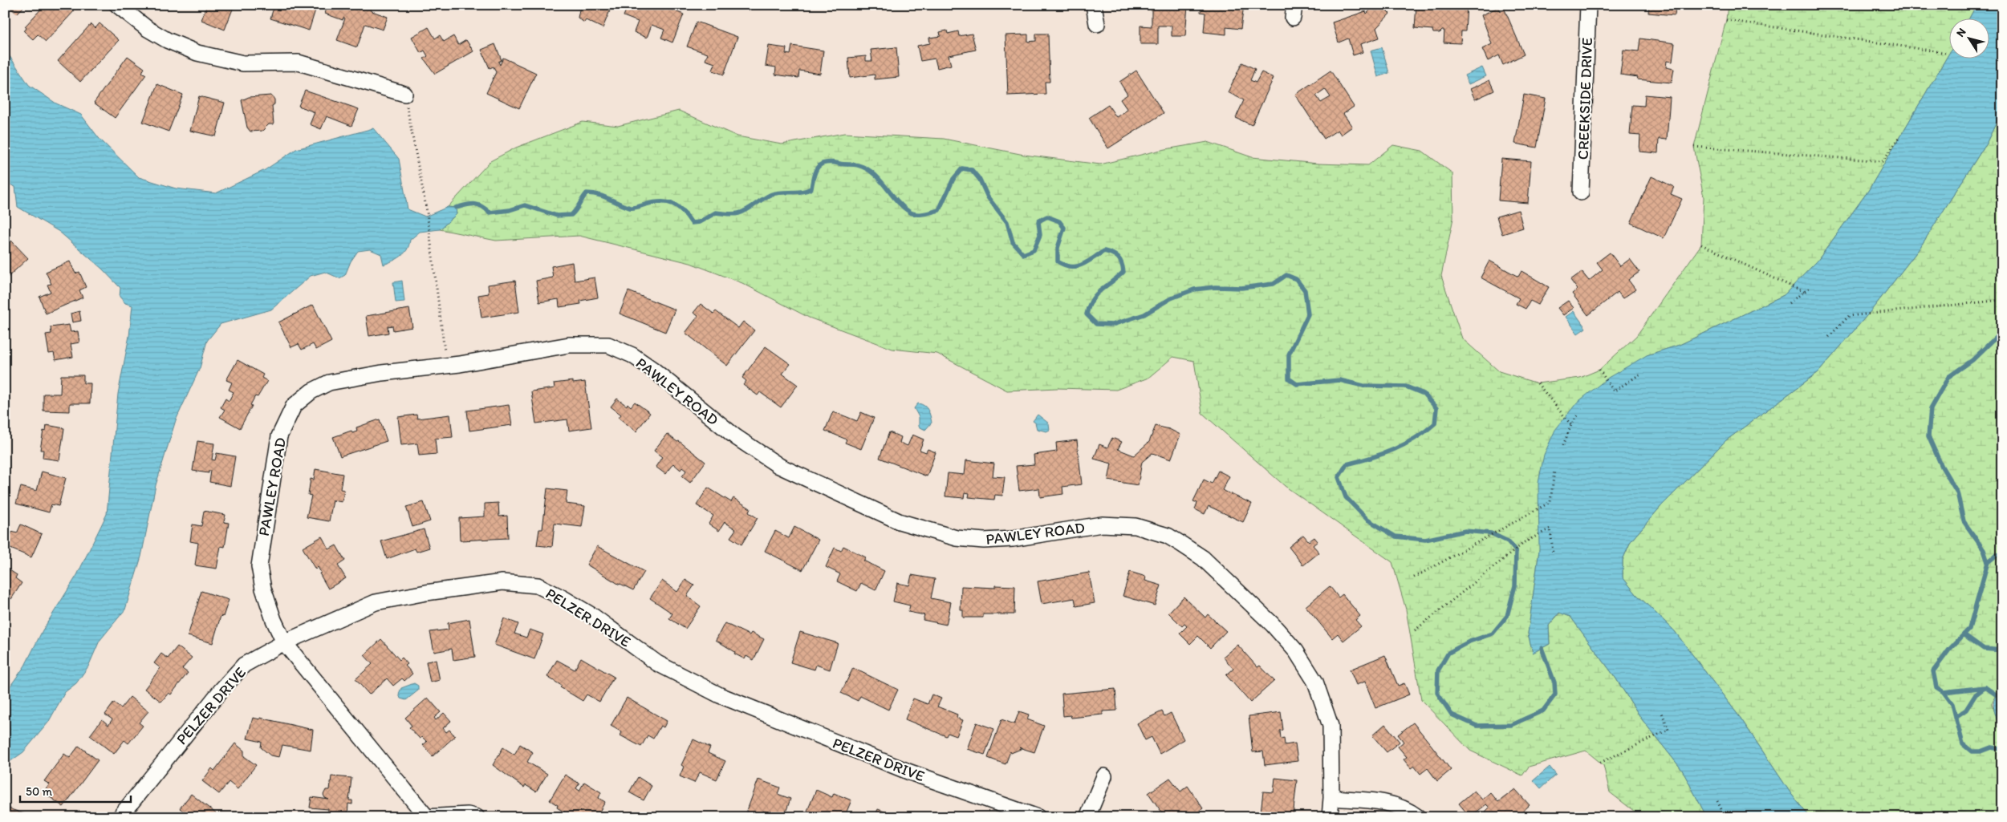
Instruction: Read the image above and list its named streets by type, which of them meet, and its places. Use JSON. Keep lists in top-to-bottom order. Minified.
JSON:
{"streets":{"street":["CREEKSIDE DRIVE","PAWLEY ROAD","PELZER DRIVE"]},"crossings":[["PAWLEY ROAD","PELZER DRIVE"]],"scale_bar":"50 m","north":"top left"}
